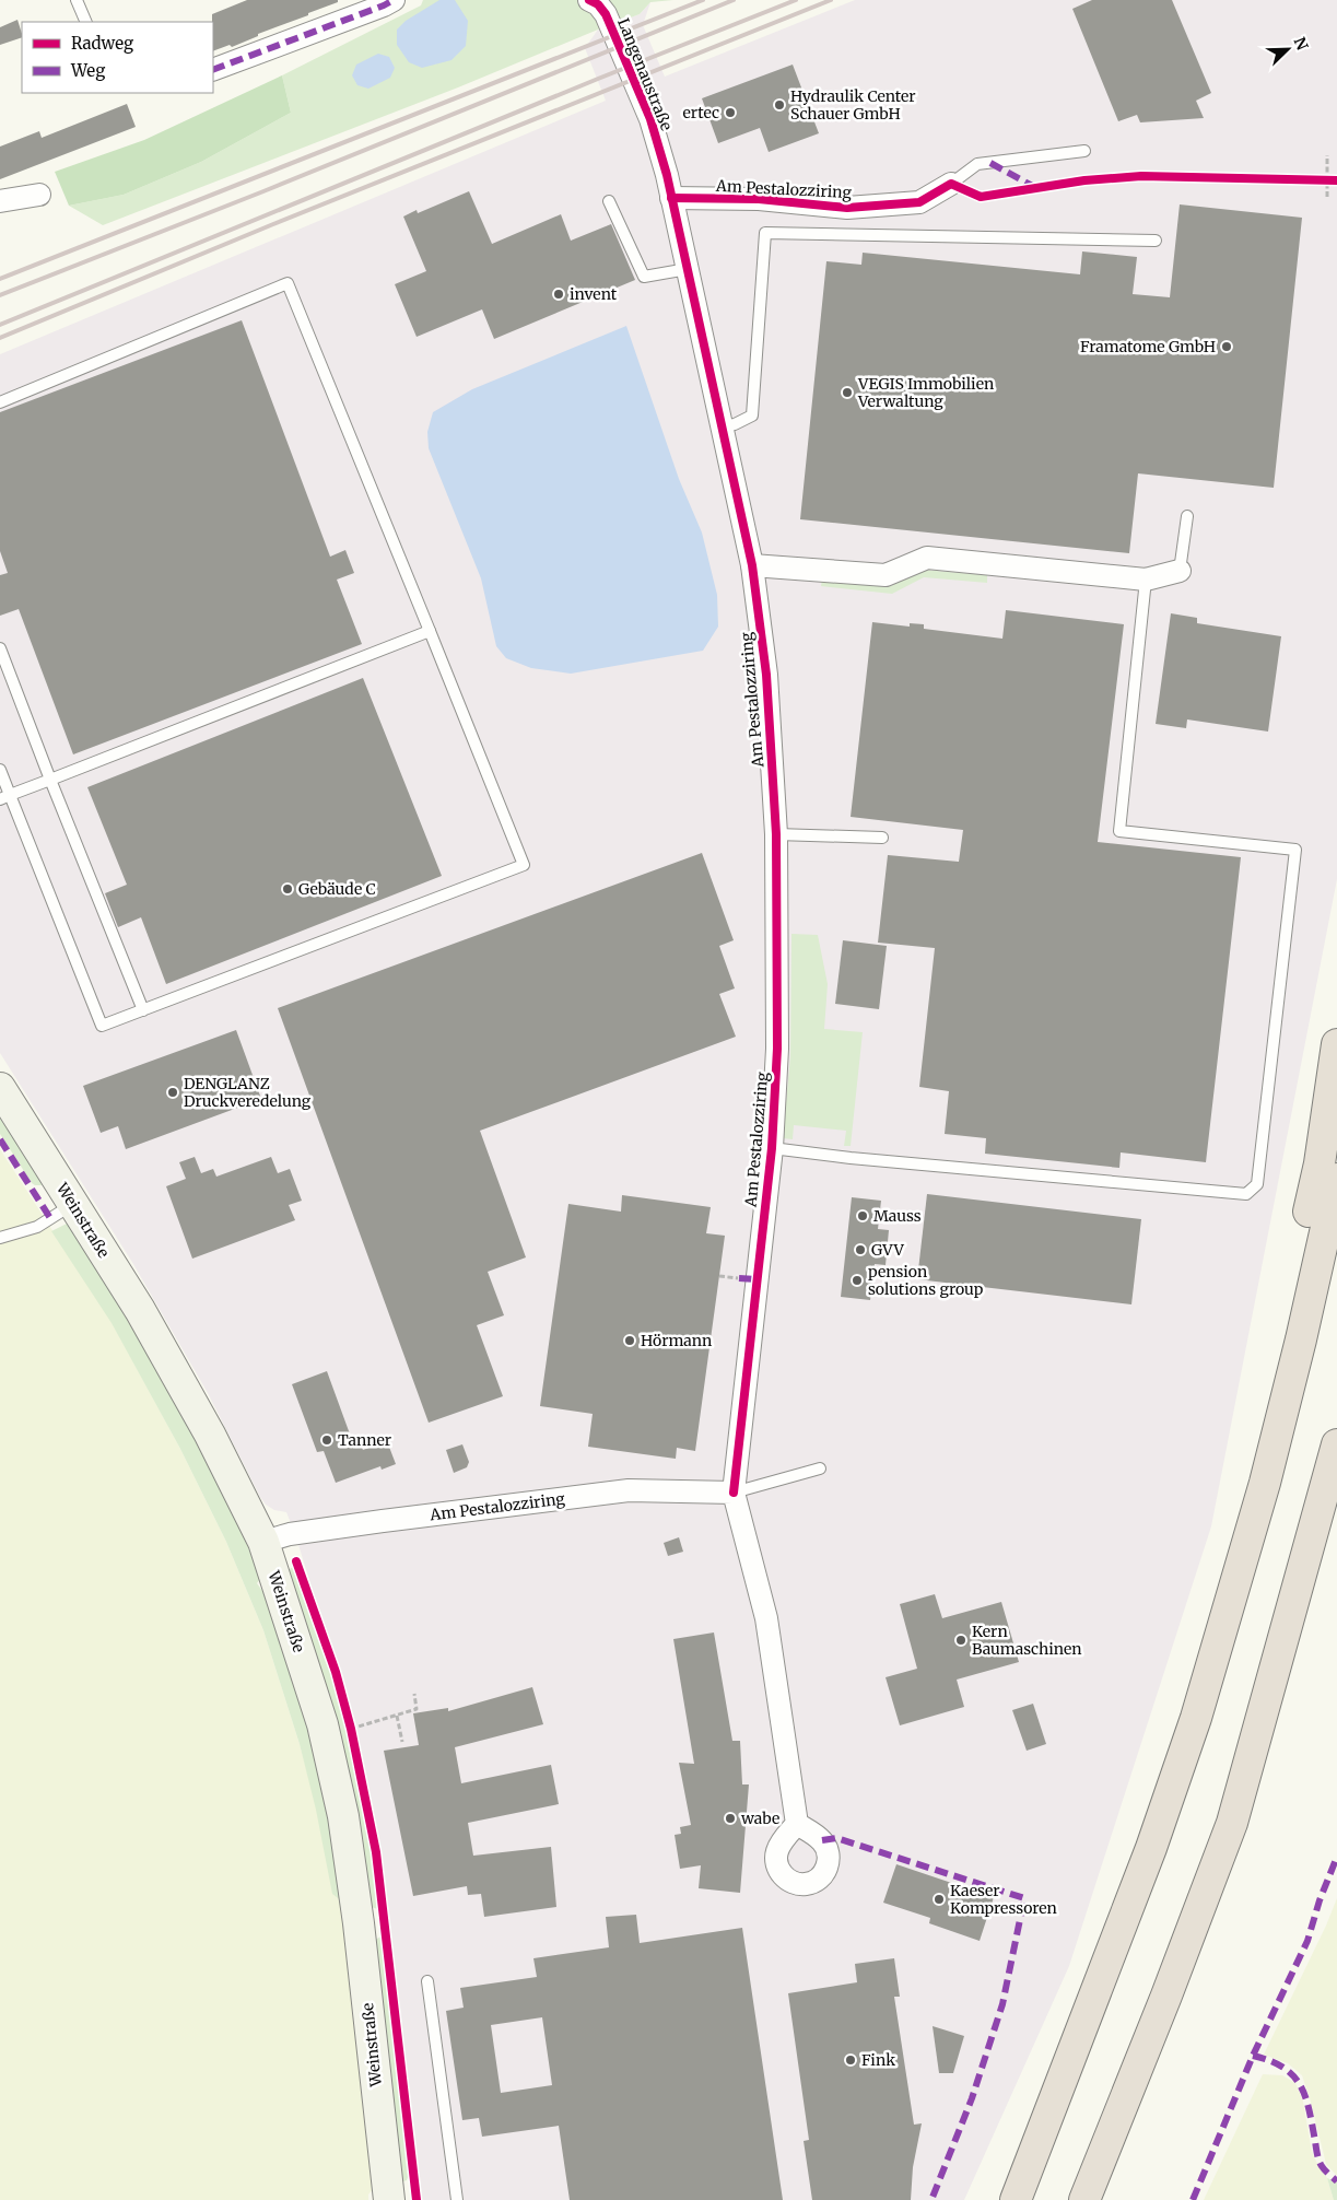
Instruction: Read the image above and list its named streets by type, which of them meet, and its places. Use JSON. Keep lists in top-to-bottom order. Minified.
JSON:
{"streets":{"main road":["Weinstraße"],"street":["Langenaustraße","Am Pestalozziring"]},"crossings":[["Langenaustraße","Am Pestalozziring"],["Am Pestalozziring","Weinstraße"]],"places":["Hydraulik Center Schauer GmbH","ertec","invent","Framatome GmbH","VEGIS Immobilien Verwaltung","Gebäude C","DENGLANZ Druckveredelung","Mauss","GVV","pension solutions group","Hörmann","Tanner","Kern Baumaschinen","wabe","Kaeser Kompressoren","Fink"],"legend":["Radweg","Weg"],"north":"top right"}
